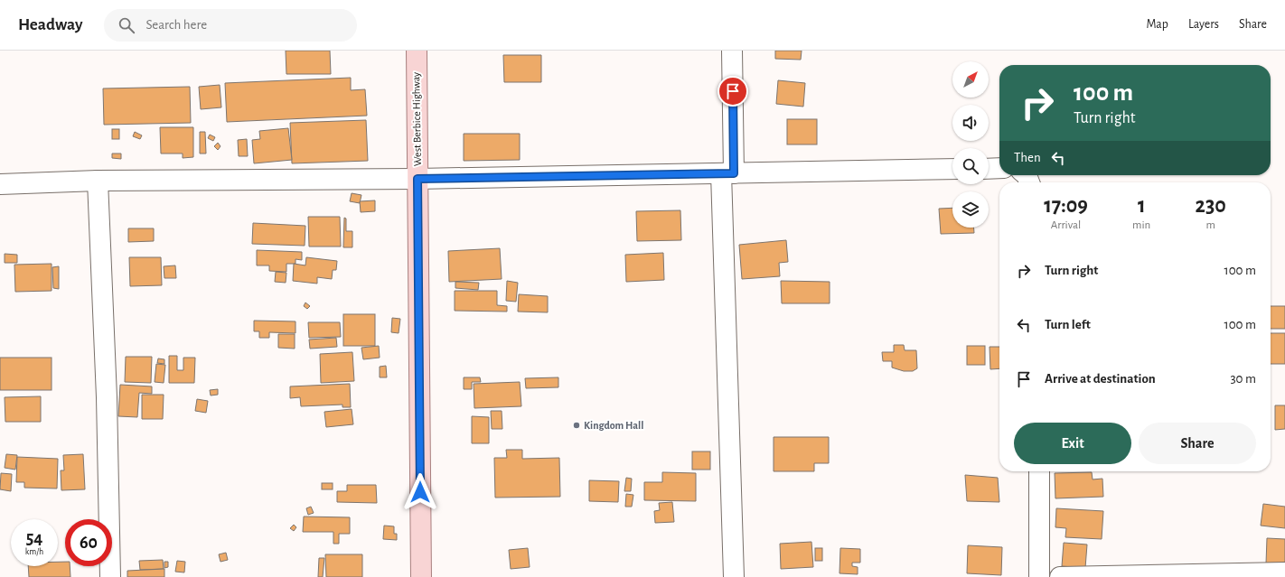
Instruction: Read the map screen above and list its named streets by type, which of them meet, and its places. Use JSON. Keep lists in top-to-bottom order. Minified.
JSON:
{"streets":{"main road":["West Berbice Highway"]},"places":["Kingdom Hall"],"north":"top right","page":{"header":"Headway","search":"Search here","nav":["Map","Layers","Share"],"turn":["100 m","Turn right"],"then":"Then","eta":["17:09","Arrival","1","min","230","m"],"list":[{"name":"Turn right","value":"100 m"},{"name":"Turn left","value":"100 m"},{"name":"Arrive at destination","value":"30 m"}],"buttons":["Exit","Share"],"speed":"54 km/h","limit":"60"}}
